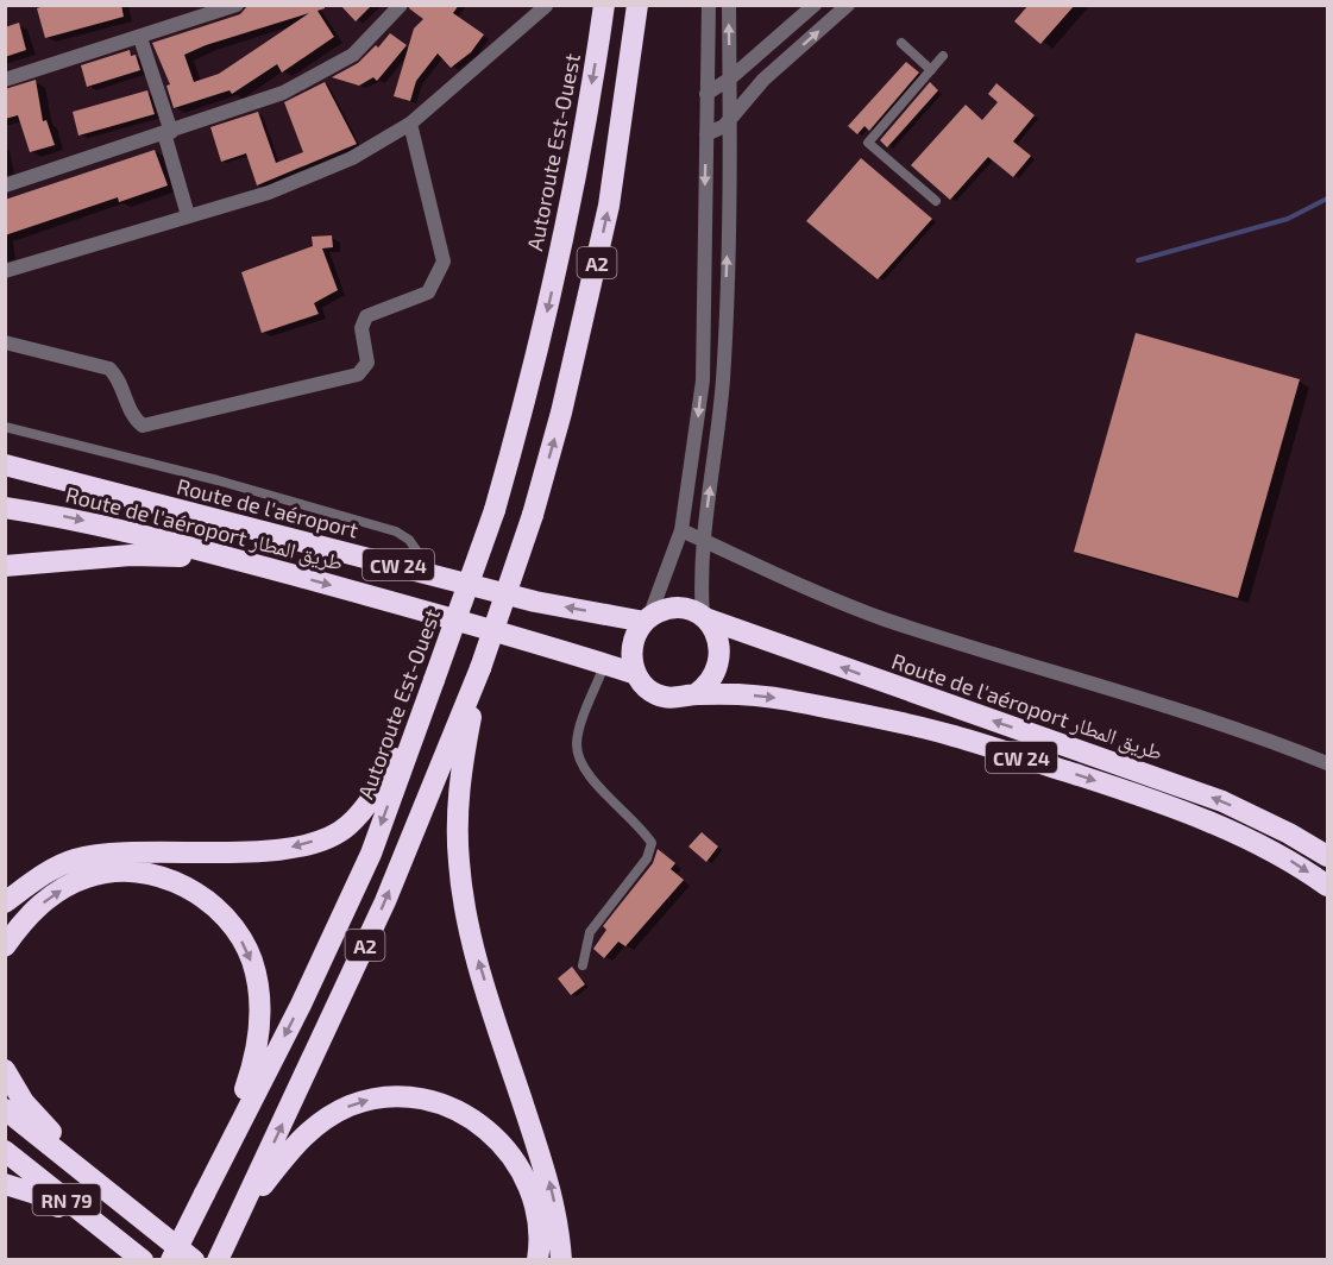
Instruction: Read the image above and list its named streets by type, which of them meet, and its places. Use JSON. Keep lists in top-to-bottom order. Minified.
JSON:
{"streets":{"highway":["Autoroute Est-Ouest","A2","Route de l'aéroport","Route de l'aéroport طريق المطار","CW 24","RN 79"]},"crossings":[["Route de l'aéroport","Route de l'aéroport طريق المطار"],["Route de l'aéroport","CW 24"],["Route de l'aéroport طريق المطار","CW 24"]]}
